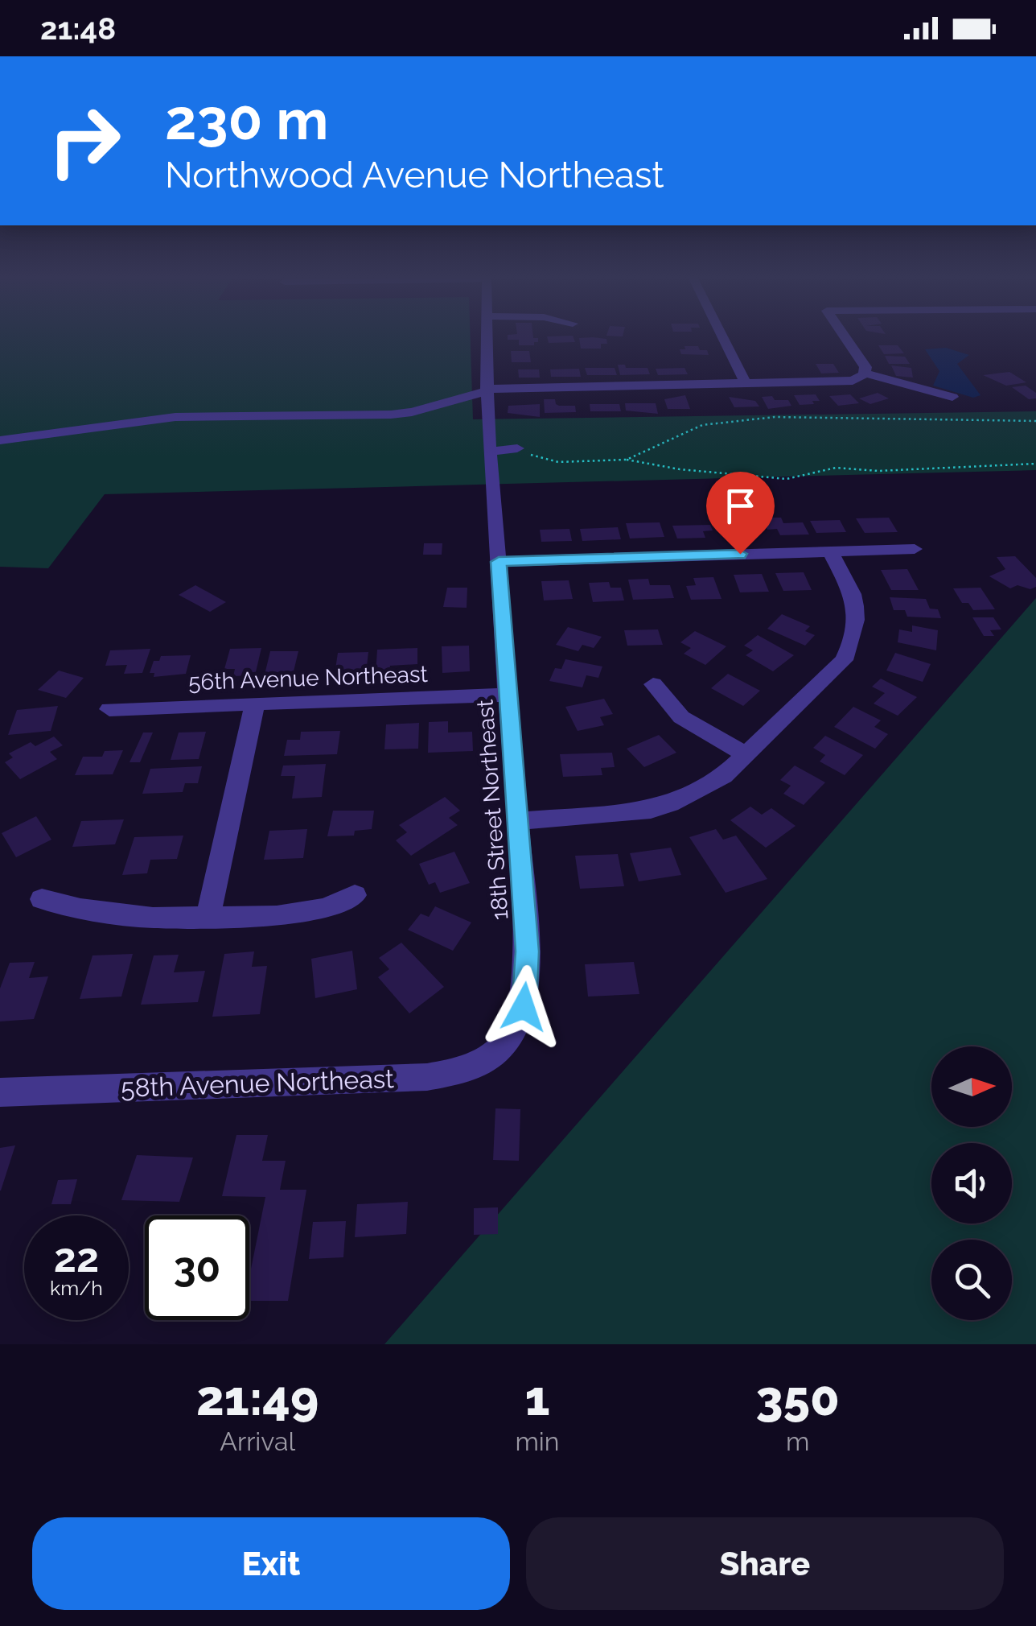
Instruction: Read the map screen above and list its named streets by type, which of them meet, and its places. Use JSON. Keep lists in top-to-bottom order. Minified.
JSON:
{"streets":{"street":["56th Avenue Northeast","18th Street Northeast","58th Avenue Northeast"]},"crossings":[["56th Avenue Northeast","18th Street Northeast"],["18th Street Northeast","58th Avenue Northeast"]],"north":"right","page":{"status":"21:48","turn":["230 m","Northwood Avenue Northeast"],"speed":"22 km/h","limit":"30","eta":["21:49","Arrival","1","min","350","m"],"buttons":["Exit","Share"]}}
